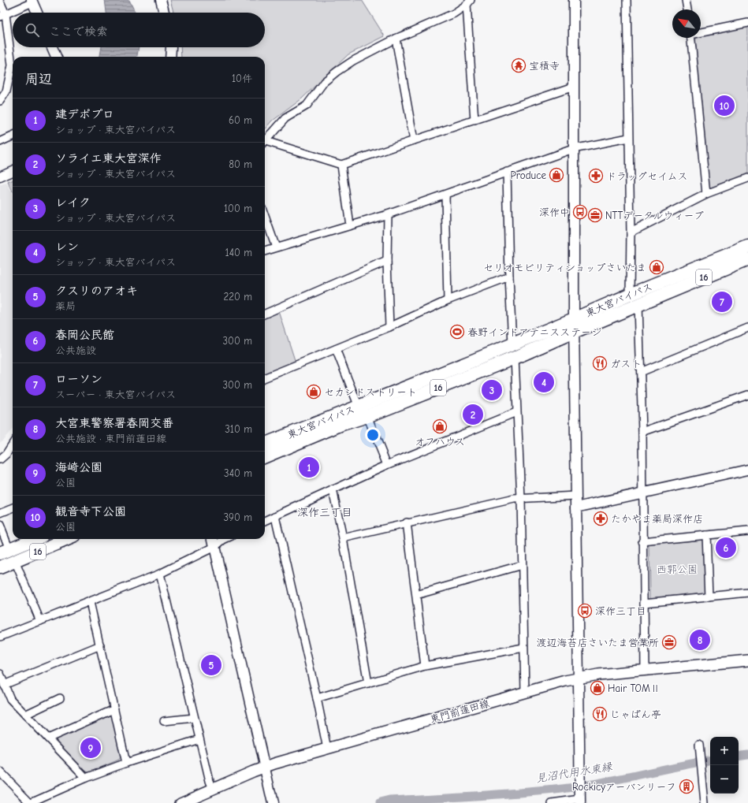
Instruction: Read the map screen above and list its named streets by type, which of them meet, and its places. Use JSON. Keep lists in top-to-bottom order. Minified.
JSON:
{"streets":{"highway":["16","東大宮バイパス"],"main road":["東門前蓮田線"]},"districts":["深作三丁目"],"water":["見沼代用水東縁"],"parks":["西郭公園"],"places":{"temple":["宝積寺"],"shop":["Produce","セリオモビリティショップさいたま","セカンドストリート","オフハウス","Hair TOMⅡ"],"pharmacy":["ドラッグセイムス","たかやま薬局深作店"],"bus stop":["深作中","深作三丁目"],"office":["NTTデータルウィーブ","渡辺海苔店さいたま営業所"],"sports":["春野インドアテニスステージ"],"restaurant":["ガスト","じゃぱん亭"],"building":["Rockicyアーバンリーフ"]},"north":"top left","page":{"search":"ここで検索","heading":["周辺","10件"],"pins":["10","7","4","3","2","1","6","8","5","9"],"list":[{"mark":"1","name":"建デポプロ","note":"ショップ · 東大宮バイパス","value":"60 m"},{"mark":"2","name":"ソライエ東大宮深作","note":"ショップ · 東大宮バイパス","value":"80 m"},{"mark":"3","name":"レイク","note":"ショップ · 東大宮バイパス","value":"100 m"},{"mark":"4","name":"レン","note":"ショップ · 東大宮バイパス","value":"140 m"},{"mark":"5","name":"クスリのアオキ","note":"薬局","value":"220 m"},{"mark":"6","name":"春岡公民館","note":"公共施設","value":"300 m"},{"mark":"7","name":"ローソン","note":"スーパー · 東大宮バイパス","value":"300 m"},{"mark":"8","name":"大宮東警察署春岡交番","note":"公共施設 · 東門前蓮田線","value":"310 m"},{"mark":"9","name":"海崎公園","note":"公園","value":"340 m"},{"mark":"10","name":"観音寺下公園","note":"公園","value":"390 m"}],"map_buttons":["+","−"]}}
